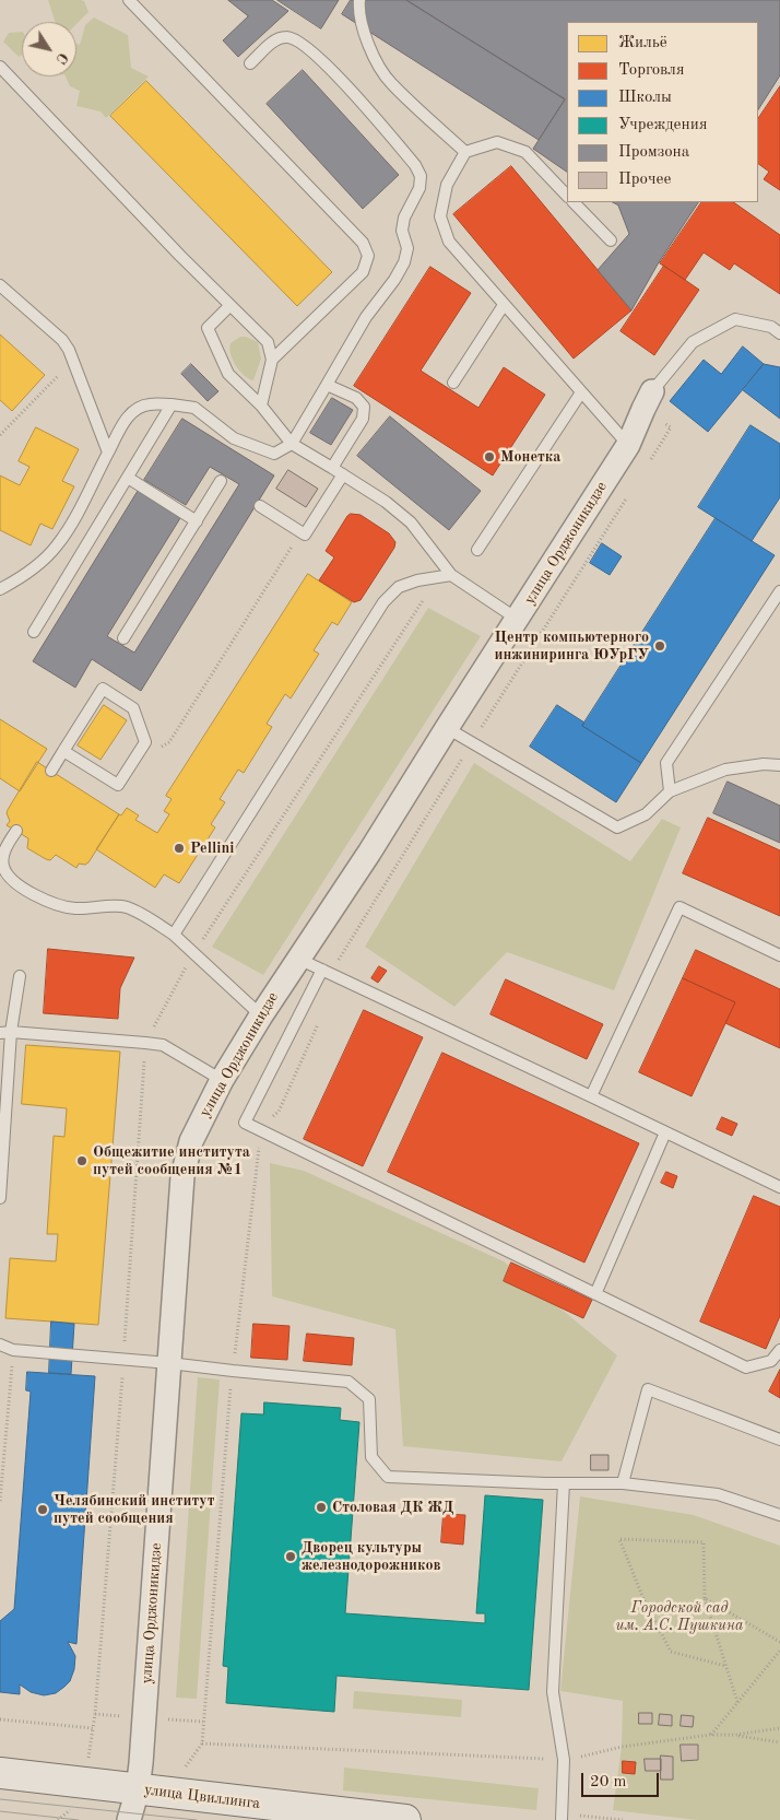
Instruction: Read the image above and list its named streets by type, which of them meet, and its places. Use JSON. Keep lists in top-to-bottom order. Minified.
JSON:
{"streets":{"main road":["улица Цвиллинга"],"street":["улица Орджоникидзе"]},"crossings":[["улица Орджоникидзе","улица Цвиллинга"]],"parks":["Городской сад им. А.С. Пушкина"],"places":["Монетка","Центр компьютерного инжиниринга ЮУрГУ","Pellini","Общежитие института путей сообщения №1","Столовая ДК ЖД","Челябинский институт путей сообщения","Дворец культуры железнодорожников"],"legend":["Жильё","Торговля","Школы","Учреждения","Промзона","Прочее"],"scale_bar":"20 m","north":"bottom right"}
